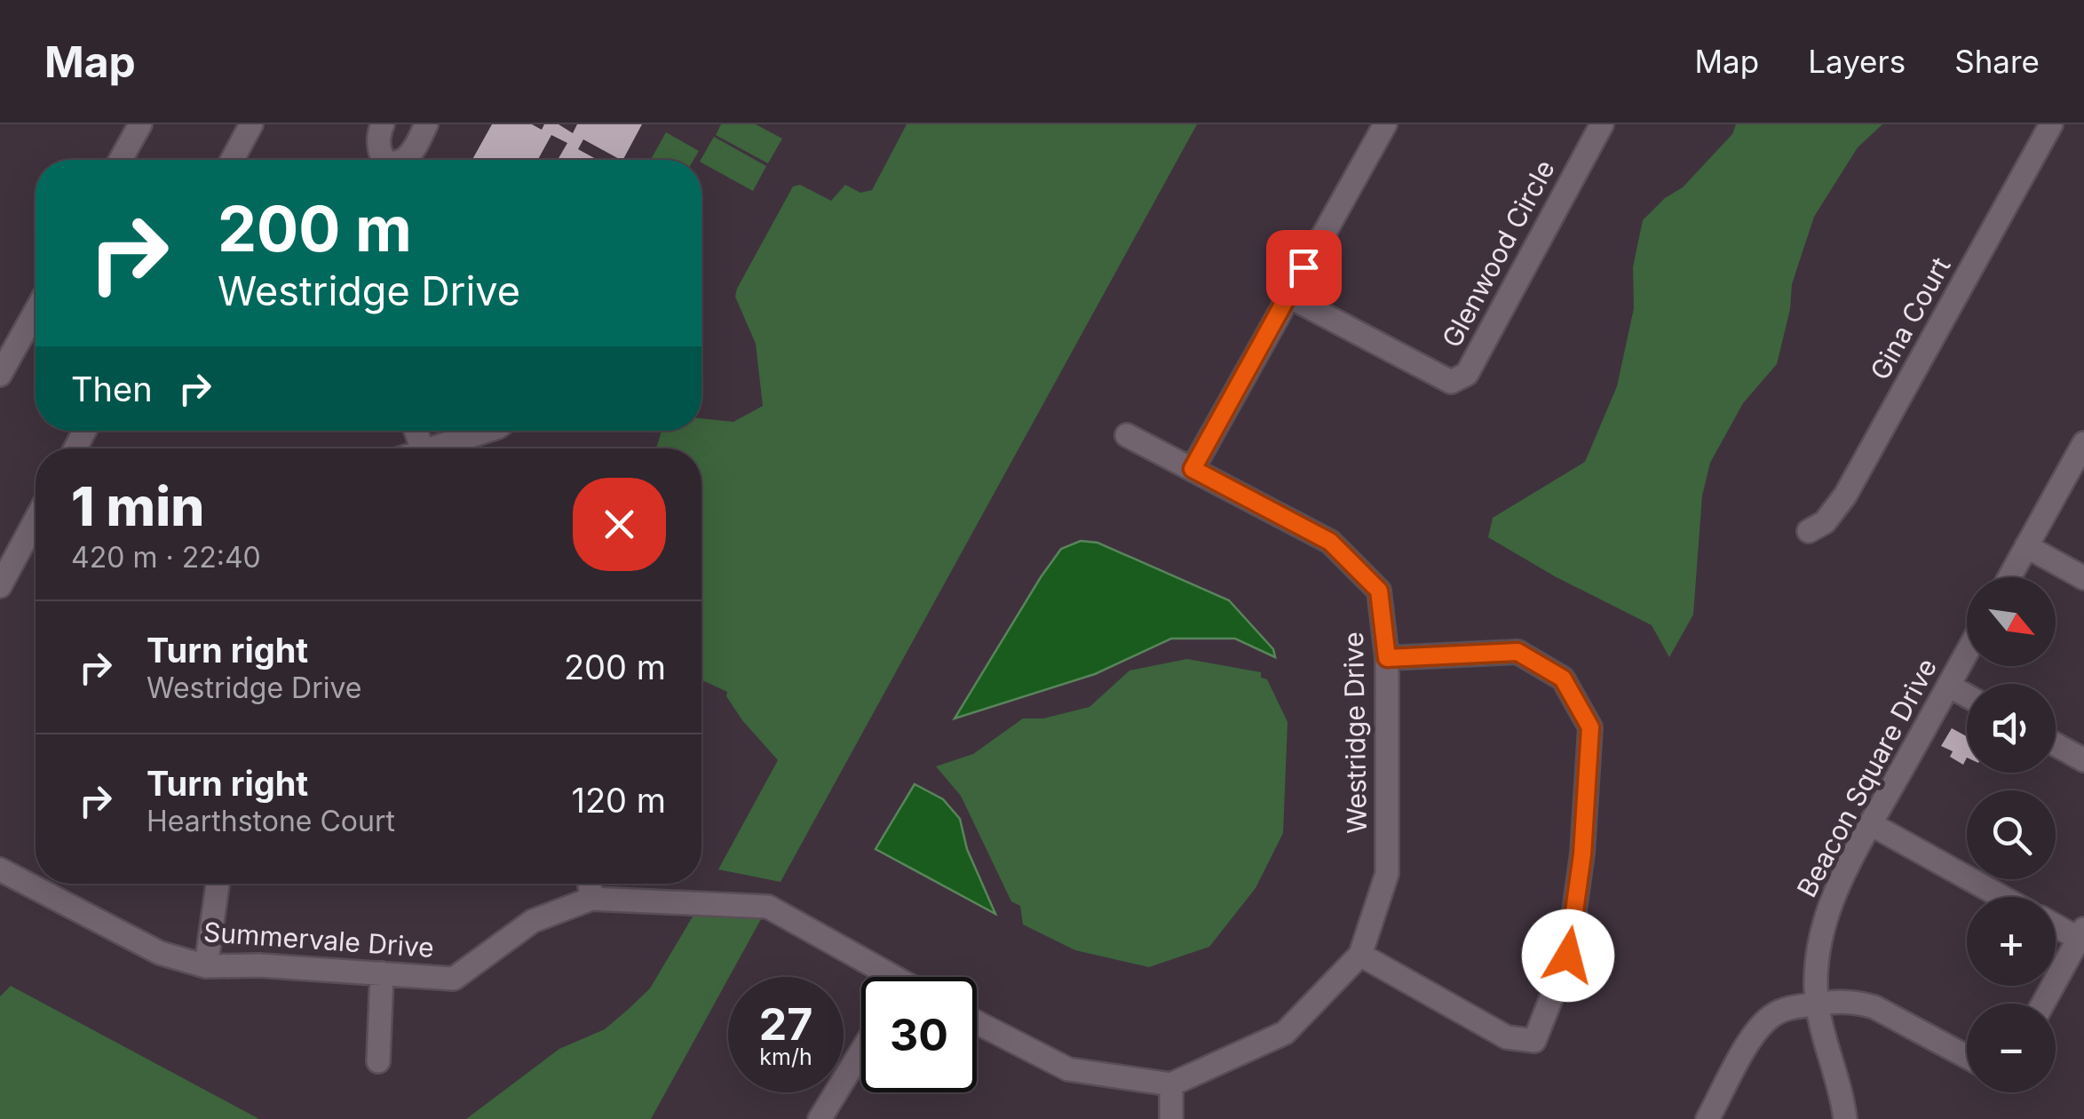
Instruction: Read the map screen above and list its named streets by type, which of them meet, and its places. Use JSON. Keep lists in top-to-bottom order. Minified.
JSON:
{"streets":{"street":["Glenwood Circle","Gina Court","Westridge Drive","Beacon Square Drive","Summervale Drive"]},"north":"bottom right","page":{"header":"Map","nav":["Map","Layers","Share"],"turn":["200 m","Westridge Drive"],"then":"Then","heading":["1 min","420 m · 22:40"],"map_buttons":["+","−"],"list":[{"name":"Turn right","note":"Westridge Drive","value":"200 m"},{"name":"Turn right","note":"Hearthstone Court","value":"120 m"}],"speed":"27 km/h","limit":"30"}}
